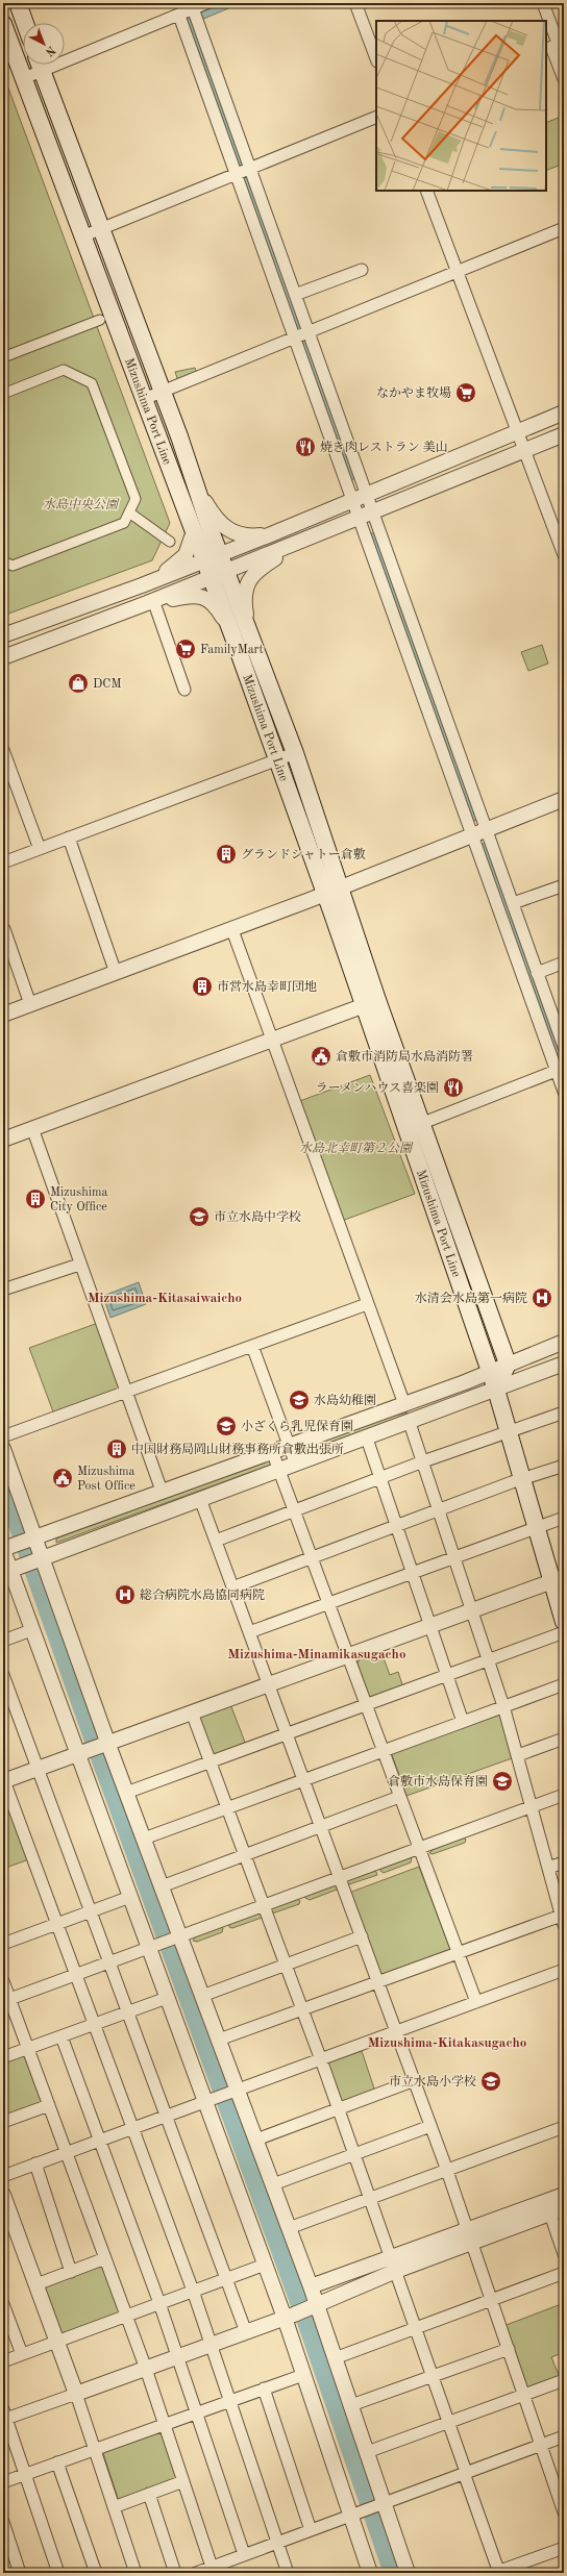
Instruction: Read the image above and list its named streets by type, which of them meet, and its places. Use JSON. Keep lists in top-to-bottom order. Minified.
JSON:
{"streets":{"main road":["Mizushima Port Line"]},"districts":["Mizushima-Kitasaiwaicho","Mizushima-Minamikasugacho","Mizushima-Kitakasugacho"],"parks":["水島中央公園","水島北幸町第２公園"],"places":{"supermarket":["なかやま牧場","FamilyMart"],"restaurant":["焼き肉レストラン 美山","ラーメンハウス喜楽園"],"shop":["DCM"],"building":["グランドシャトー倉敷","市営水島幸町団地","Mizushima City Office","中国財務局岡山財務事務所倉敷出張所"],"public building":["倉敷市消防局水島消防署","Mizushima Post Office"],"school or university":["市立水島中学校","水島幼稚園","小ざくら乳児保育園","倉敷市水島保育園","市立水島小学校"],"hospital":["水清会水島第一病院","総合病院水島協同病院"]},"north":"bottom right"}
